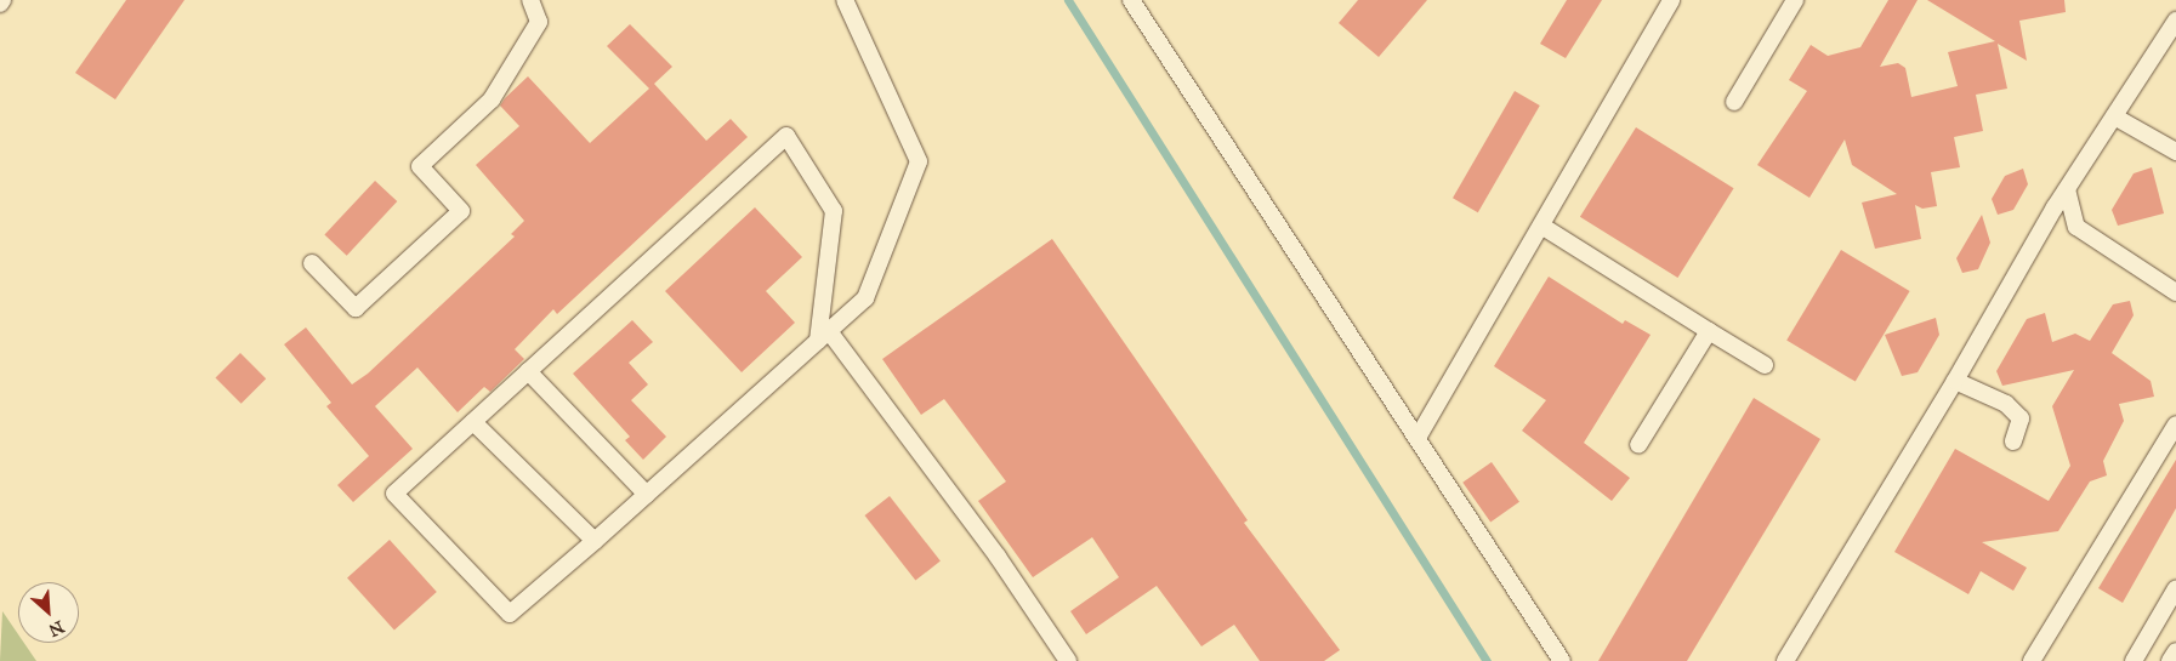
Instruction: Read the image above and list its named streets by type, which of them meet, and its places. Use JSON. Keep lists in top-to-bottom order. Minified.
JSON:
{"north":"bottom right"}
